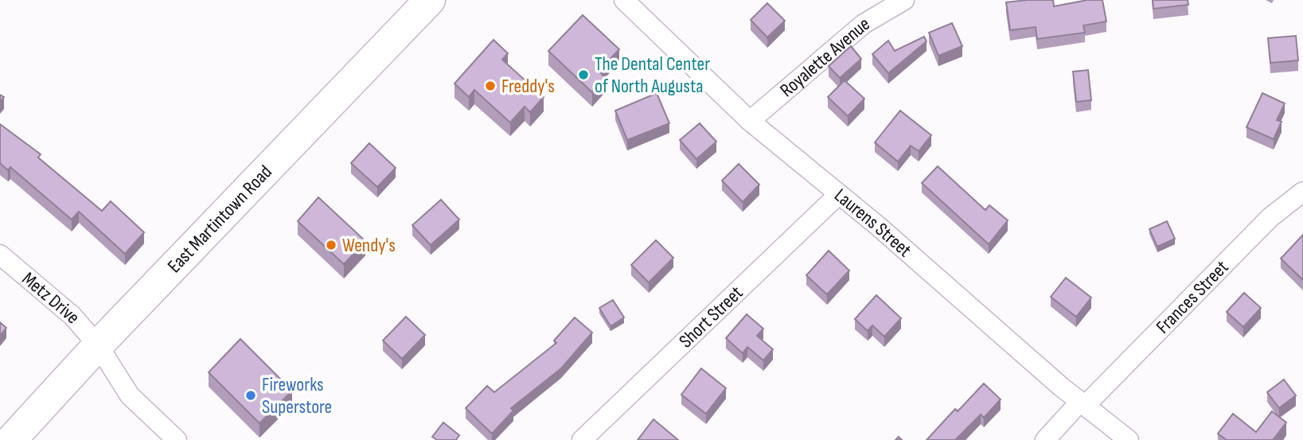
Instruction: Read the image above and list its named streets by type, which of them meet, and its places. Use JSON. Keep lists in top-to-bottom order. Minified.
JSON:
{"streets":{"main road":["East Martintown Road"],"street":["Royalette Avenue","Laurens Street","Frances Street","Metz Drive","Short Street"]},"crossings":[["Royalette Avenue","Laurens Street"],["East Martintown Road","Metz Drive"],["Laurens Street","Frances Street"],["Laurens Street","Short Street"]],"places":["The Dental Center of North Augusta","Freddy's","Wendy's","Fireworks Superstore"]}
